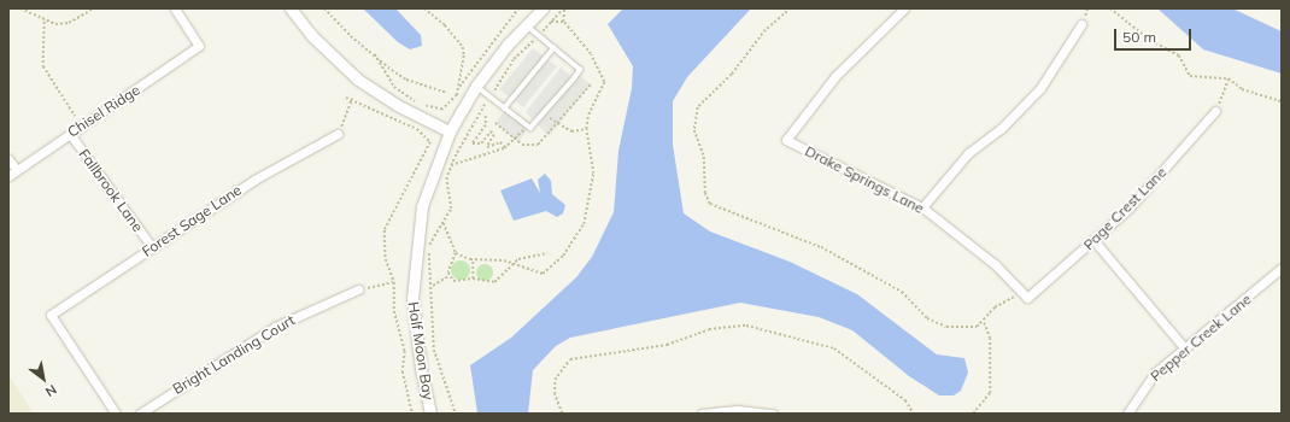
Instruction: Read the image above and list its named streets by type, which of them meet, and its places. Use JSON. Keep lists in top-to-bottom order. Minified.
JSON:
{"streets":{"street":["Chisel Ridge","Drake Springs Lane","Fallbrook Lane","Page Crest Lane","Forest Sage Lane","Pepper Creek Lane","Half Moon Bay","Bright Landing Court"]},"crossings":[["Chisel Ridge","Fallbrook Lane"],["Drake Springs Lane","Page Crest Lane"],["Fallbrook Lane","Forest Sage Lane"]],"scale_bar":"50 m","north":"bottom right"}
